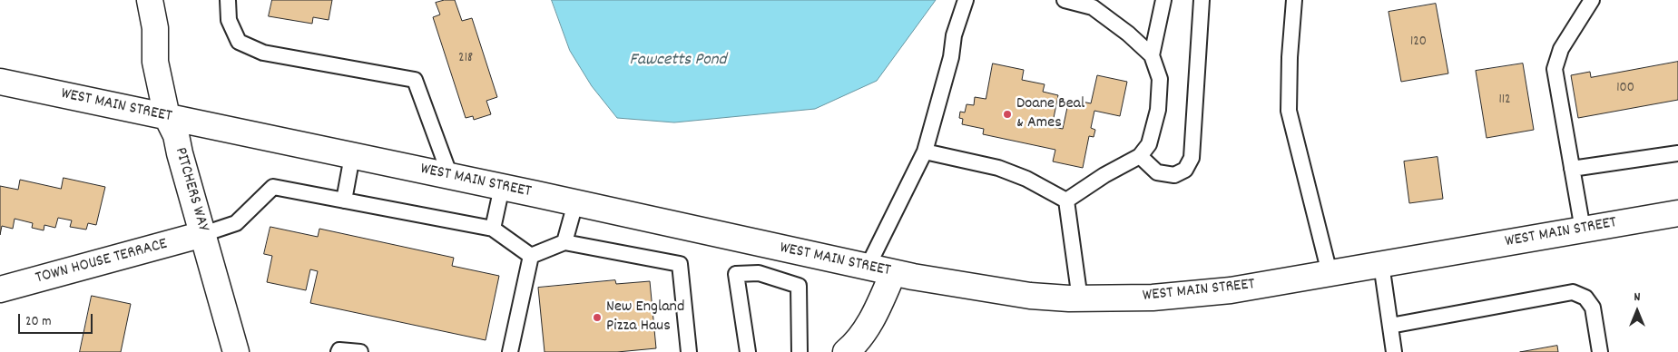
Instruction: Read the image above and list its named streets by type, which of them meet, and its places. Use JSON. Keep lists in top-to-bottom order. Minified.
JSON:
{"streets":{"main road":["WEST MAIN STREET","PITCHERS WAY","TOWN HOUSE TERRACE"]},"crossings":[["WEST MAIN STREET","PITCHERS WAY"],["PITCHERS WAY","TOWN HOUSE TERRACE"]],"water":["Fawcetts Pond"],"places":["Doane Beal & Ames","New England Pizza Haus"],"house_numbers":["120","218","100","112"],"scale_bar":"20 m","north":"top"}
